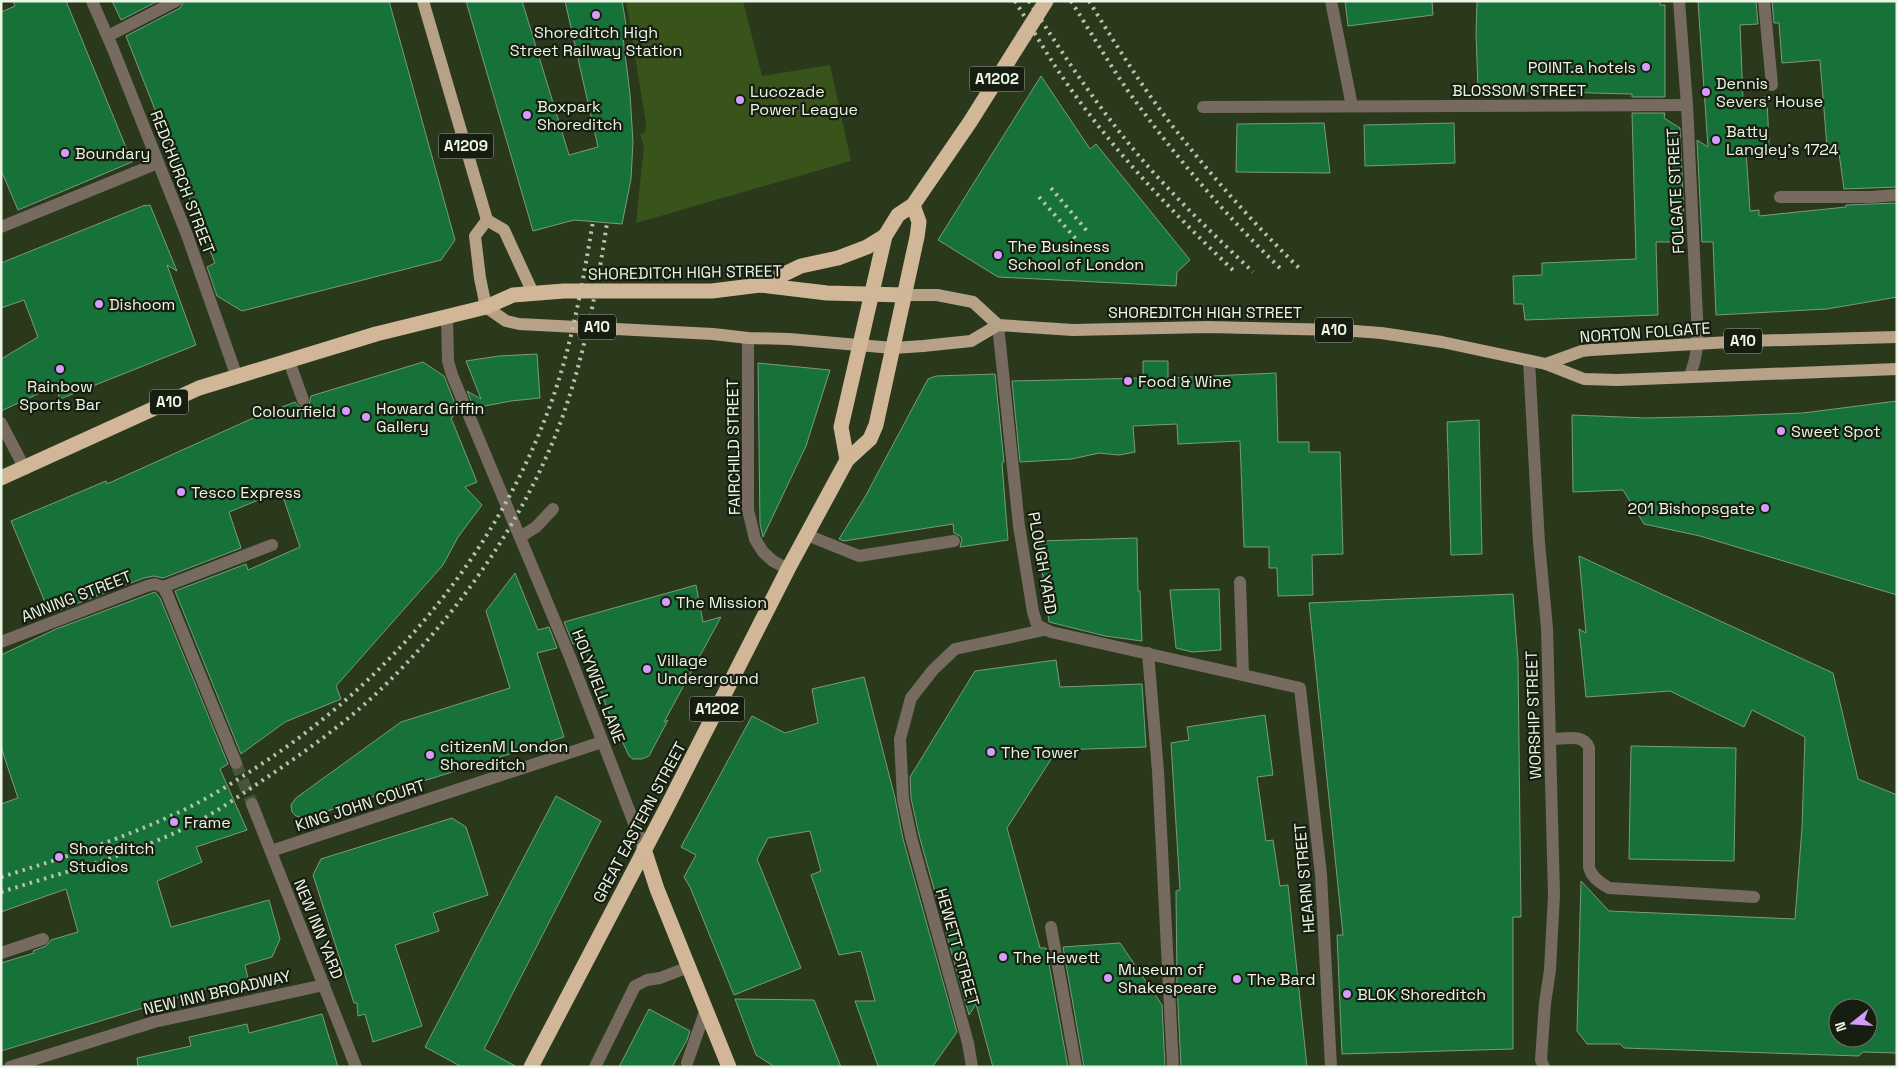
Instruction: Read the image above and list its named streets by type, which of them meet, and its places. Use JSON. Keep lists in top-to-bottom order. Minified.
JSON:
{"streets":{"highway":["A1202","SHOREDITCH HIGH STREET","A10","HOLYWELL LANE","GREAT EASTERN STREET"],"main road":["A1209","NORTON FOLGATE"],"street":["BLOSSOM STREET","REDCHURCH STREET","FOLGATE STREET","FAIRCHILD STREET","PLOUGH YARD","ANNING STREET","WORSHIP STREET","KING JOHN COURT","HEARN STREET","NEW INN YARD","HEWETT STREET","NEW INN BROADWAY"]},"crossings":[["A1202","SHOREDITCH HIGH STREET"],["A1202","A10"],["A1202","GREAT EASTERN STREET"],["BLOSSOM STREET","FOLGATE STREET"],["REDCHURCH STREET","SHOREDITCH HIGH STREET"],["FOLGATE STREET","A10"],["FOLGATE STREET","NORTON FOLGATE"],["SHOREDITCH HIGH STREET","A10"],["SHOREDITCH HIGH STREET","PLOUGH YARD"],["SHOREDITCH HIGH STREET","HOLYWELL LANE"],["SHOREDITCH HIGH STREET","WORSHIP STREET"],["A10","NORTON FOLGATE"],["A10","FAIRCHILD STREET"],["A10","PLOUGH YARD"],["A10","WORSHIP STREET"],["A10","GREAT EASTERN STREET"],["FAIRCHILD STREET","GREAT EASTERN STREET"],["PLOUGH YARD","HEARN STREET"],["PLOUGH YARD","HEWETT STREET"],["HOLYWELL LANE","KING JOHN COURT"],["HOLYWELL LANE","GREAT EASTERN STREET"],["KING JOHN COURT","NEW INN YARD"],["NEW INN YARD","NEW INN BROADWAY"]],"places":["Shoreditch High Street Railway Station","POINT.a hotels","Dennis Severs' House","Lucozade Power League","Boxpark Shoreditch","Batty Langley's 1724","Boundary","The Business School of London","Dishoom","Rainbow Sports Bar","Food & Wine","Colourfield","Howard Griffin Gallery","Sweet Spot","Tesco Express","201 Bishopsgate","The Mission","Village Underground","The Tower","citizenM London Shoreditch","Frame","Shoreditch Studios","The Hewett","Museum of Shakespeare","The Bard","BLOK Shoreditch"],"north":"left"}
